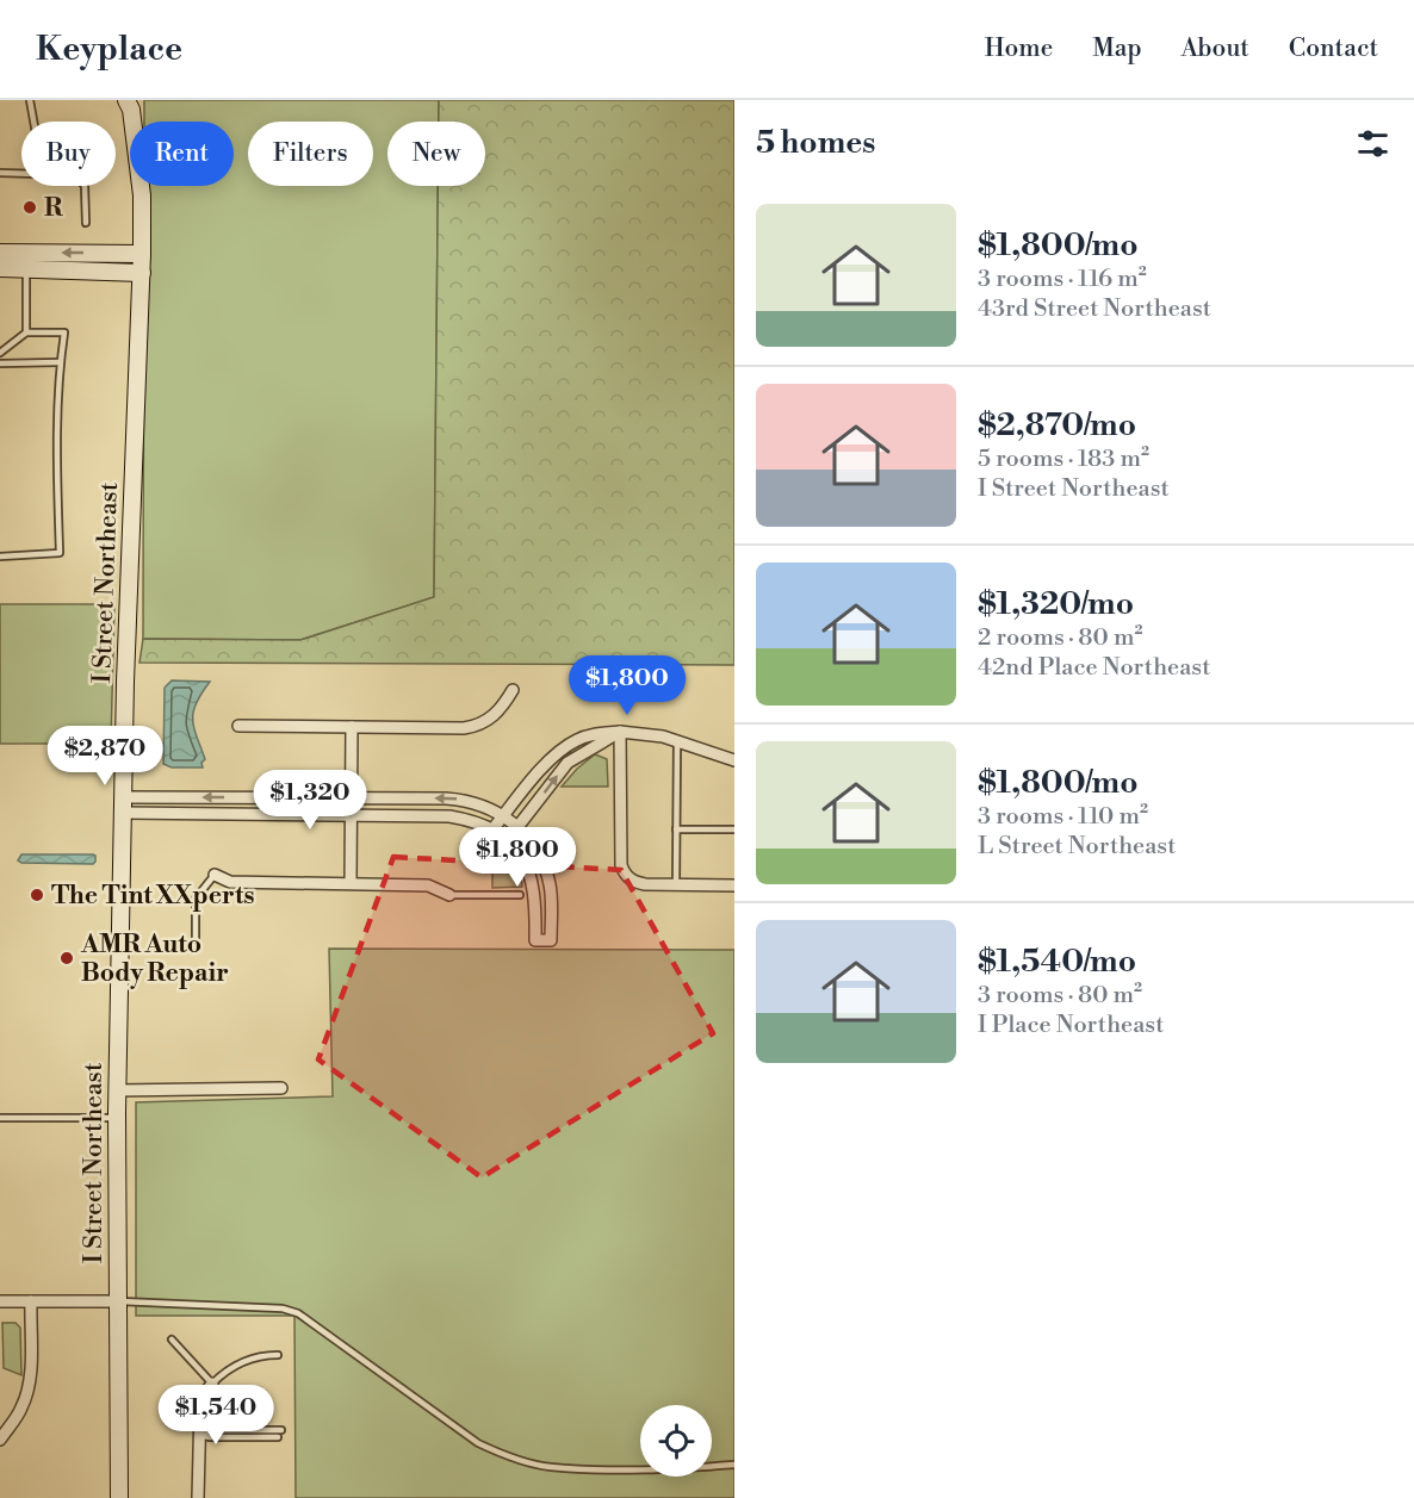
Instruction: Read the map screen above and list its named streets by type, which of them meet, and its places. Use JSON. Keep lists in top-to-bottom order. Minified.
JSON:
{"streets":{"street":["I Street Northeast"]},"places":["R","The Tint XXperts","AMR Auto Body Repair"],"page":{"header":"Keyplace","nav":["Home","Map","About","Contact"],"heading":"5 homes","chip":["Buy","Rent","Filters","New"],"list":[{"name":"$1,800/mo","note":"3 rooms · 116 m² · 43rd Street Northeast"},{"name":"$2,870/mo","note":"5 rooms · 183 m² · I Street Northeast"},{"name":"$1,320/mo","note":"2 rooms · 80 m² · 42nd Place Northeast"},{"name":"$1,800/mo","note":"3 rooms · 110 m² · L Street Northeast"},{"name":"$1,540/mo","note":"3 rooms · 80 m² · I Place Northeast"}],"price":["$1,800","$2,870","$1,320","$1,800","$1,540"]}}
